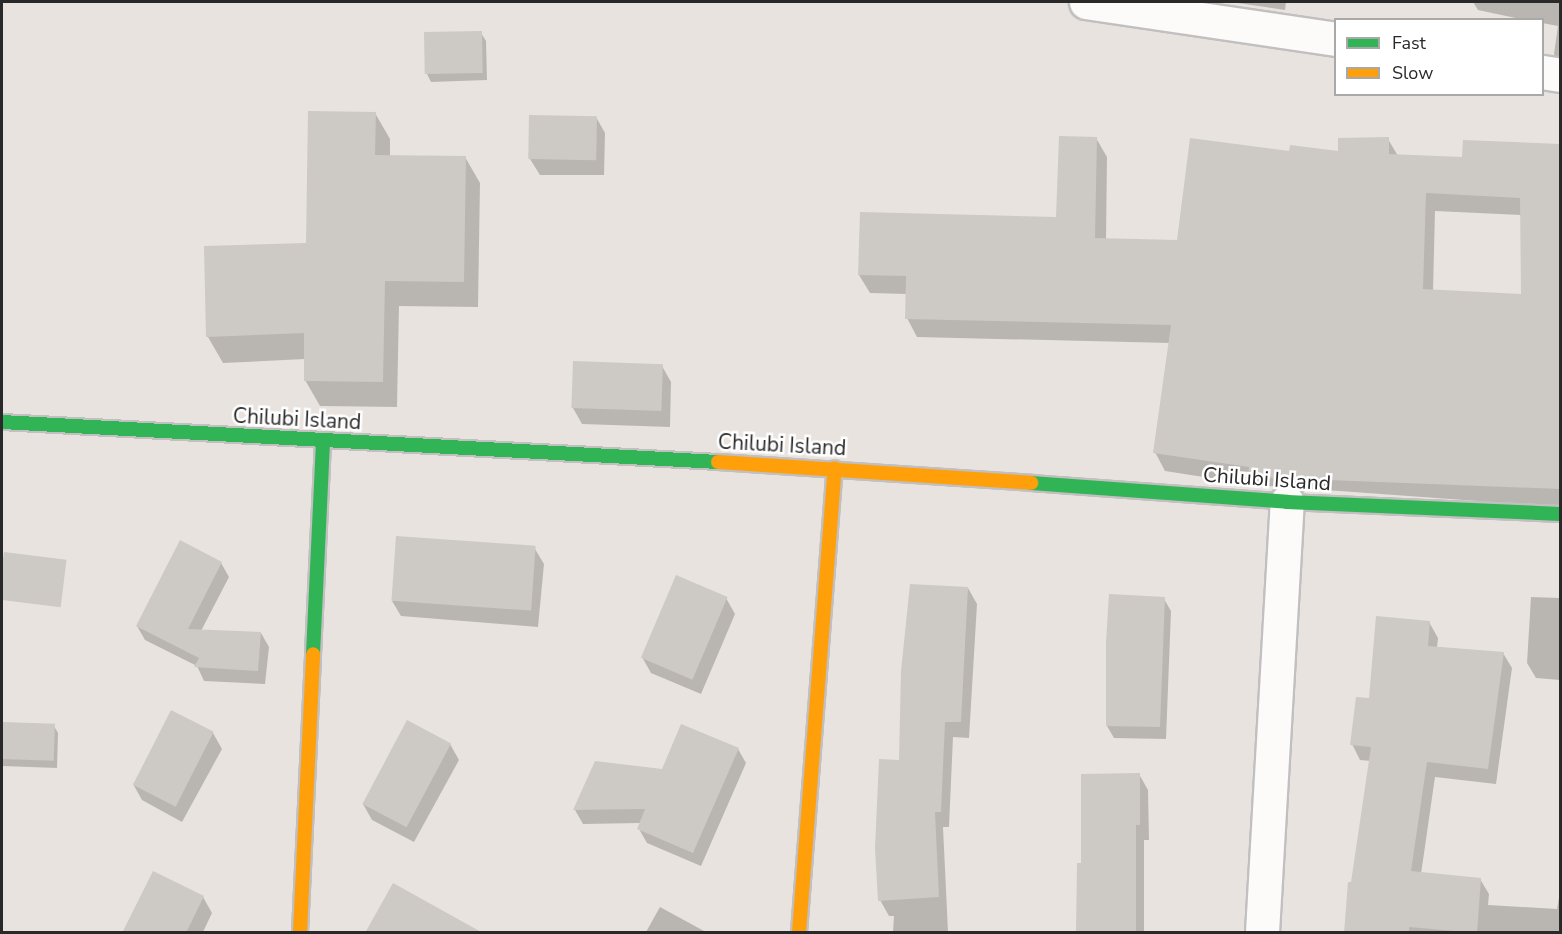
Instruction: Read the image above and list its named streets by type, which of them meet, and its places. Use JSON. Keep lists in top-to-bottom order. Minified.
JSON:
{"streets":{"street":["Chilubi Island"]},"legend":["Fast","Slow"]}
